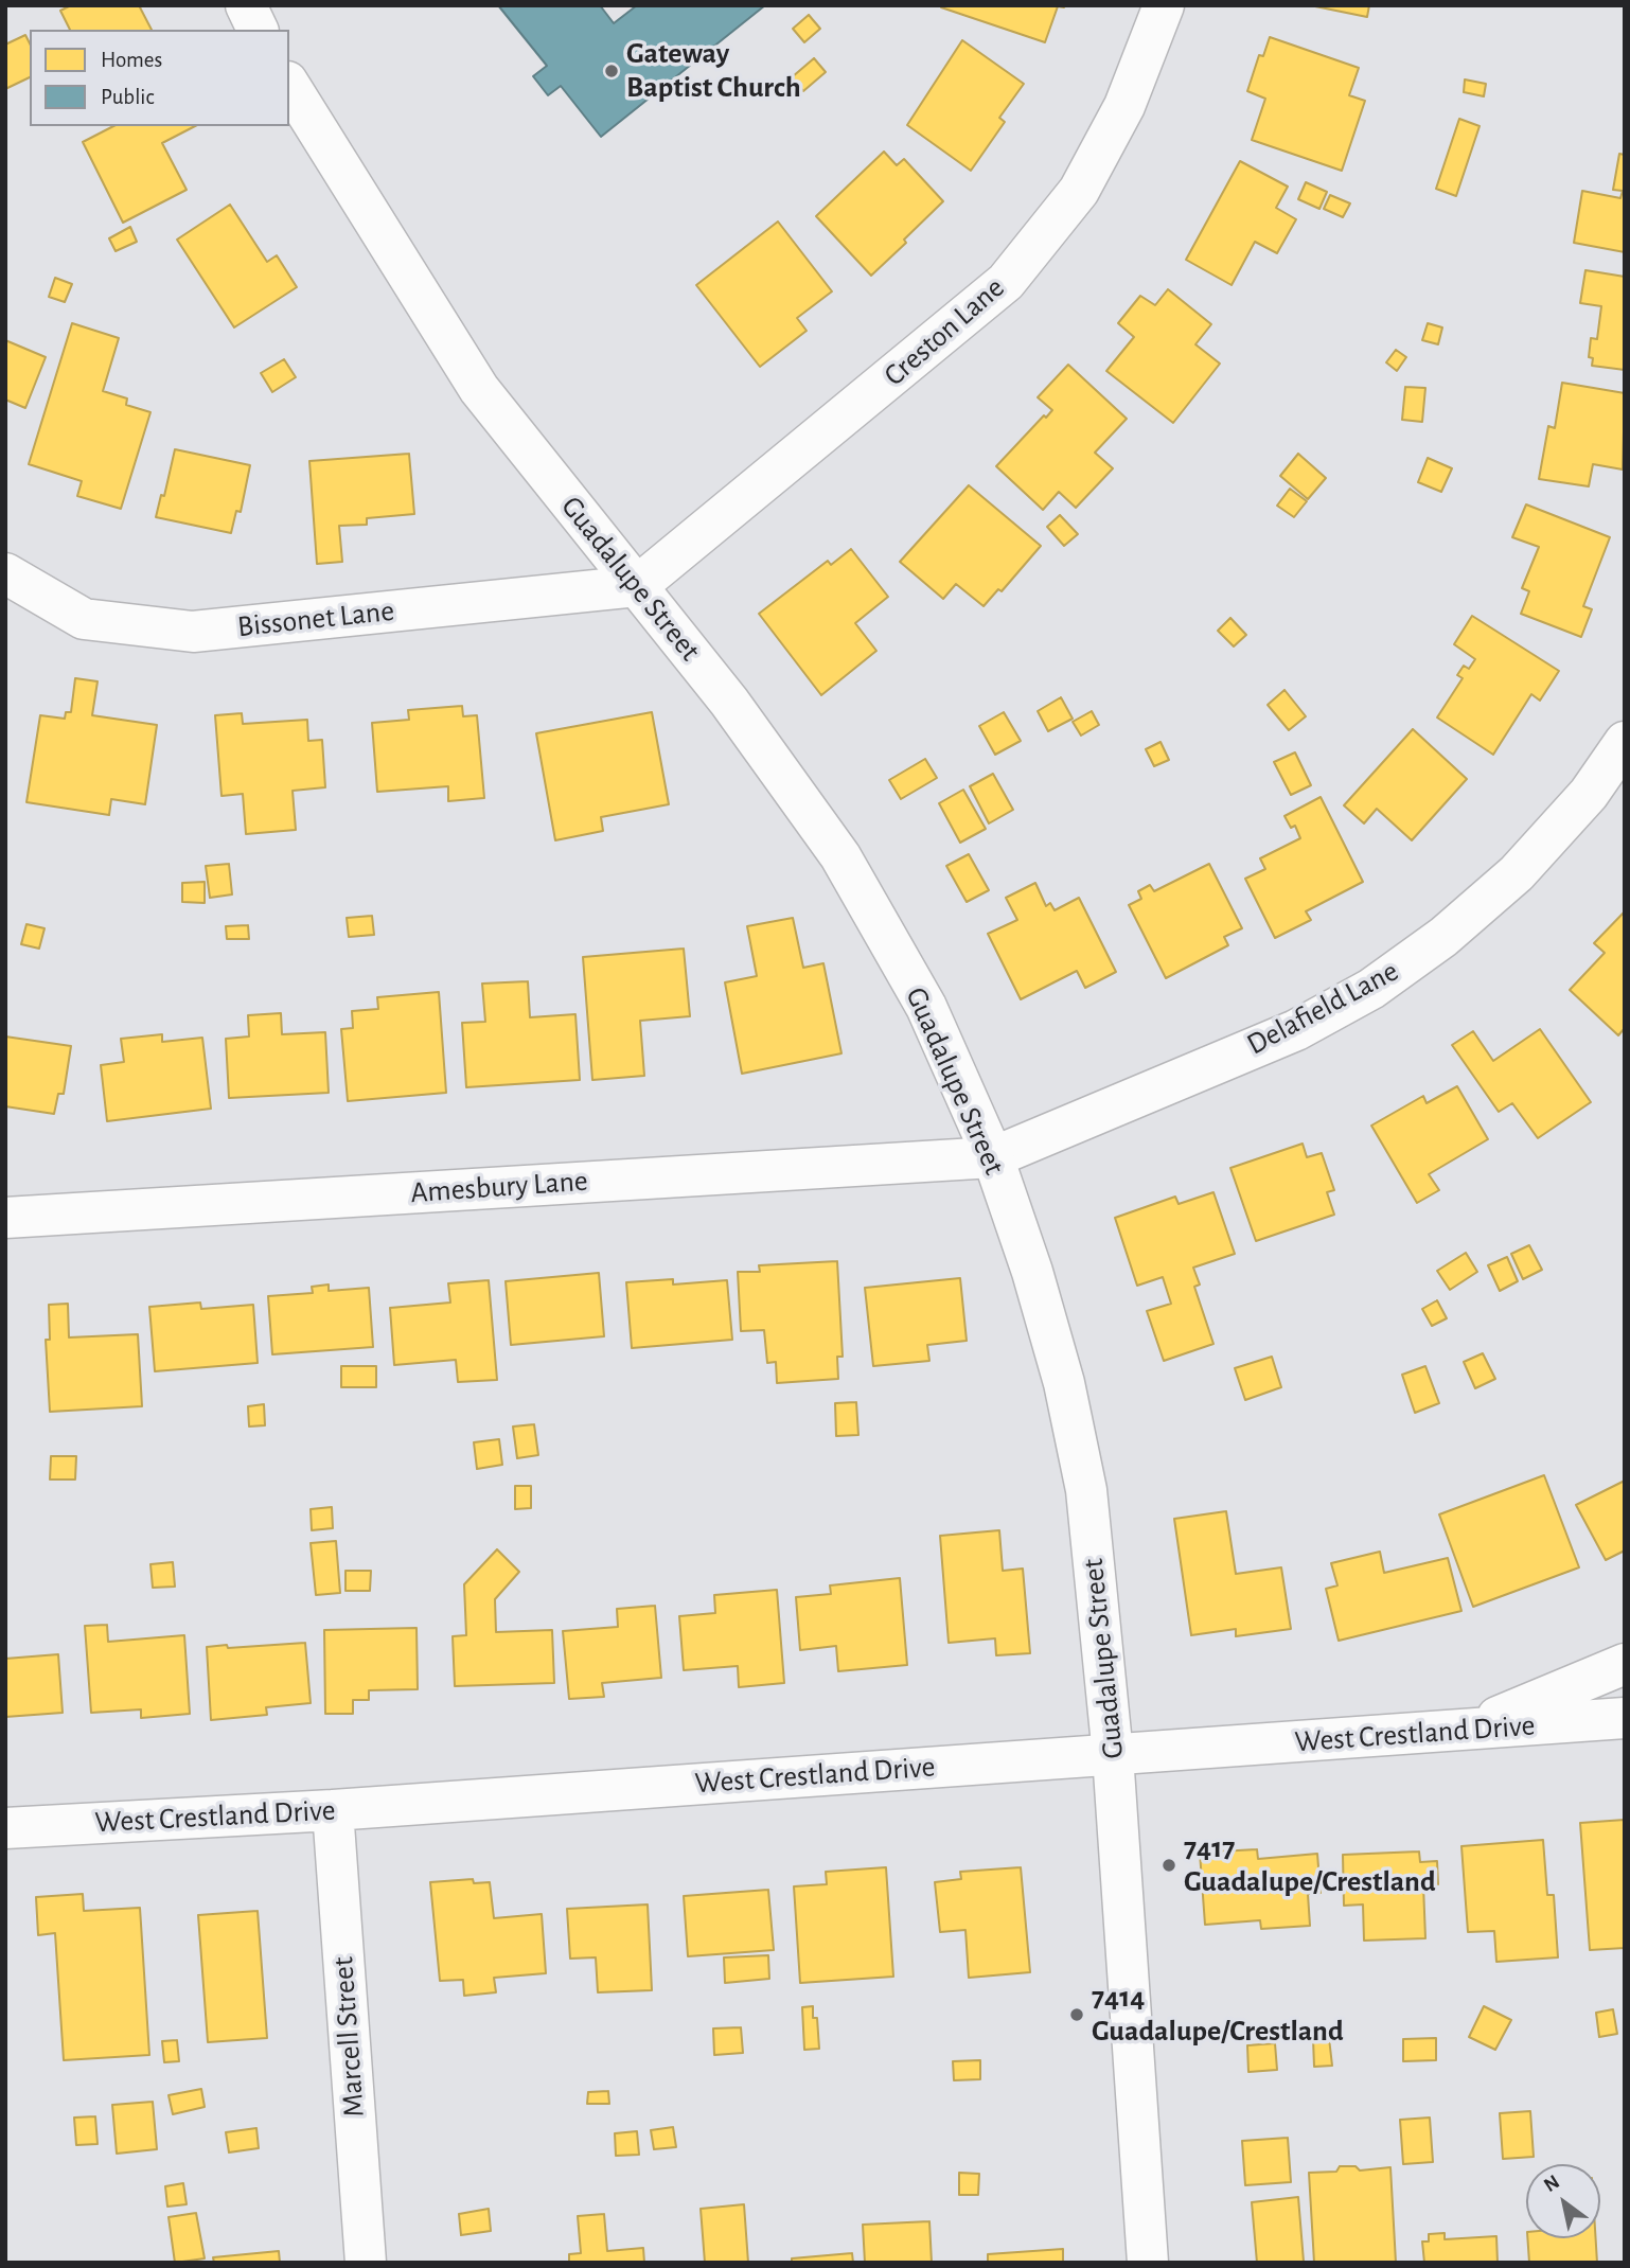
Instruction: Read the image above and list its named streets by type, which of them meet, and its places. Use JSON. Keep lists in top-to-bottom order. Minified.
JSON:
{"streets":{"street":["Creston Lane","Guadalupe Street","Bissonet Lane","Delafield Lane","Amesbury Lane","West Crestland Drive","Marcell Street"]},"crossings":[["Creston Lane","Guadalupe Street"],["Creston Lane","Bissonet Lane"],["Guadalupe Street","Bissonet Lane"],["Guadalupe Street","Delafield Lane"],["Guadalupe Street","Amesbury Lane"],["Guadalupe Street","West Crestland Drive"],["Delafield Lane","Amesbury Lane"],["West Crestland Drive","Marcell Street"]],"places":["Gateway Baptist Church","7417 Guadalupe/Crestland","7414 Guadalupe/Crestland"],"legend":["Homes","Public"],"north":"top left"}
